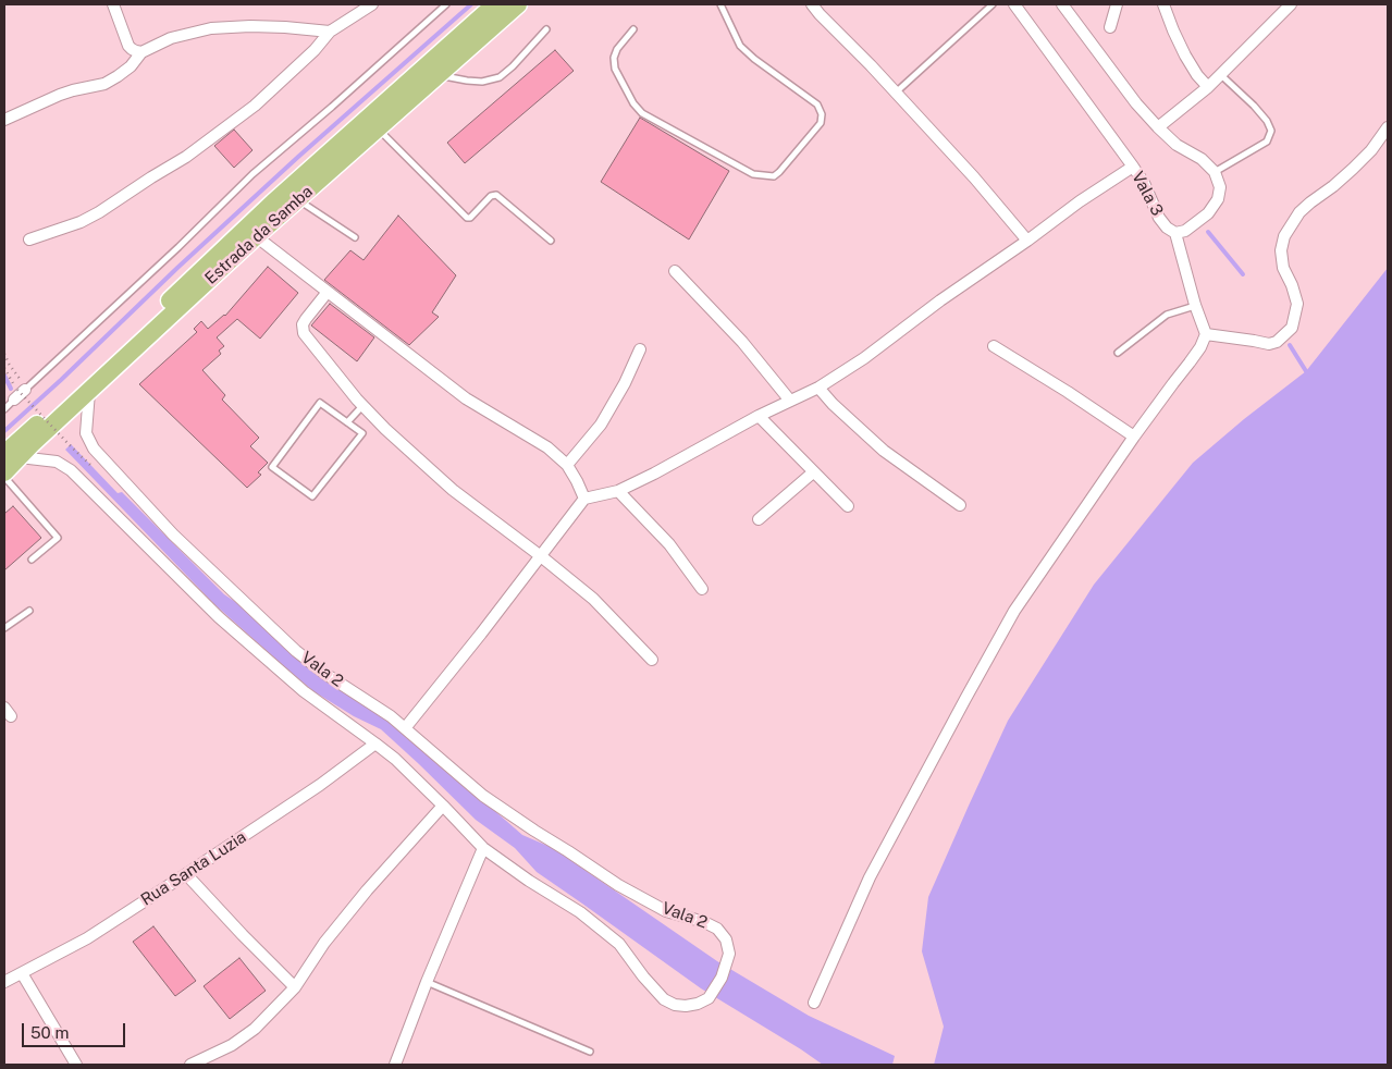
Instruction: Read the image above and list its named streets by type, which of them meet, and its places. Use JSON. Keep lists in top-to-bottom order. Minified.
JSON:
{"streets":{"main road":["Estrada da Samba"],"street":["Vala 3","Vala 2","Rua Santa Luzia"]},"crossings":[["Estrada da Samba","Vala 2"],["Vala 2","Rua Santa Luzia"]],"scale_bar":"50 m"}
